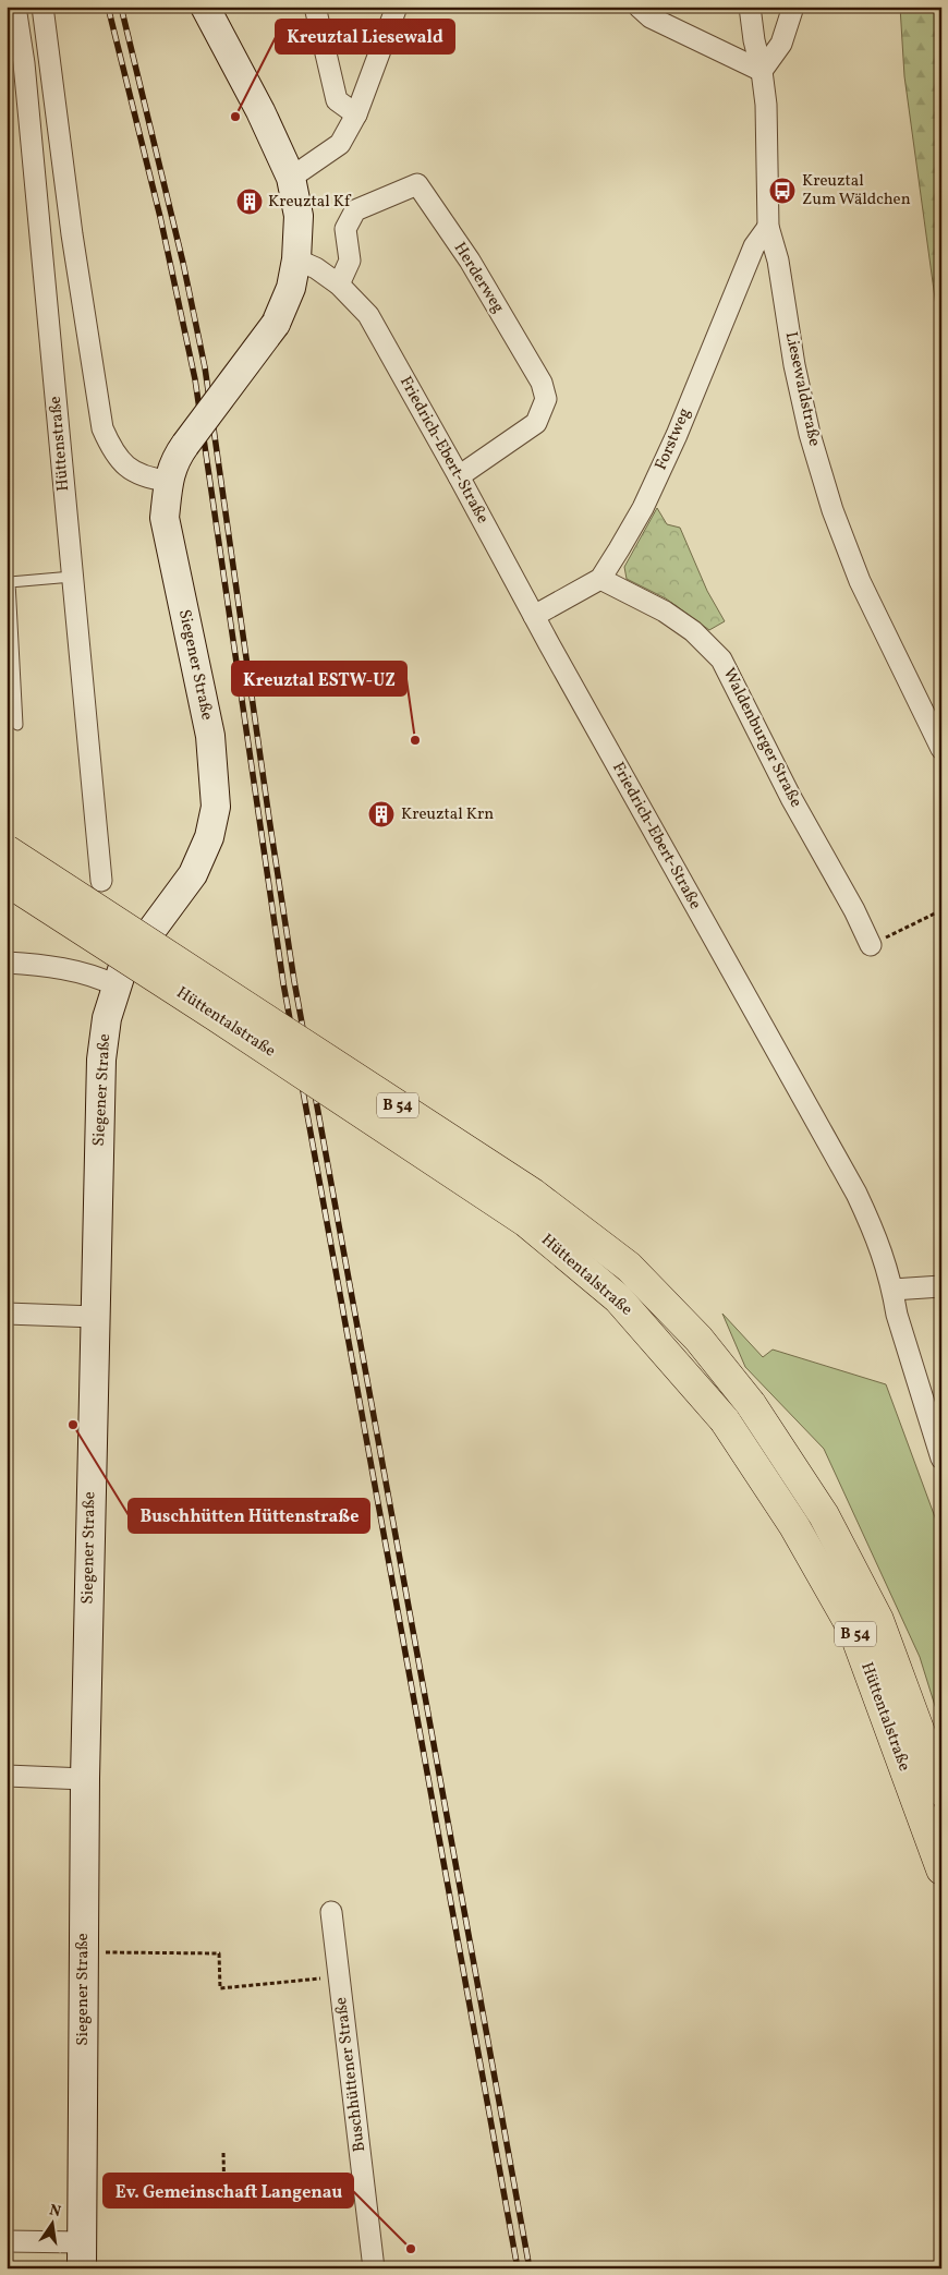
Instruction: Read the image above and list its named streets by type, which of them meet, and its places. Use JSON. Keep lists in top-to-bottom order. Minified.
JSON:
{"streets":{"highway":["Hüttentalstraße","B 54"],"main road":["Siegener Straße"],"street":["Herderweg","Liesewaldstraße","Forstweg","Hüttenstraße","Friedrich-Ebert-Straße","Waldenburger Straße","Buschhüttener Straße"]},"crossings":[["Herderweg","Friedrich-Ebert-Straße"],["Liesewaldstraße","Forstweg"],["Forstweg","Friedrich-Ebert-Straße"],["Forstweg","Waldenburger Straße"],["Friedrich-Ebert-Straße","Siegener Straße"]],"places":{"other":["Kreuztal Liesewald","Kreuztal ESTW-UZ","Buschhütten Hüttenstraße","Ev. Gemeinschaft Langenau"],"bus stop":["Kreuztal Zum Wäldchen"],"building":["Kreuztal Kf","Kreuztal Krn"]},"north":"top"}
